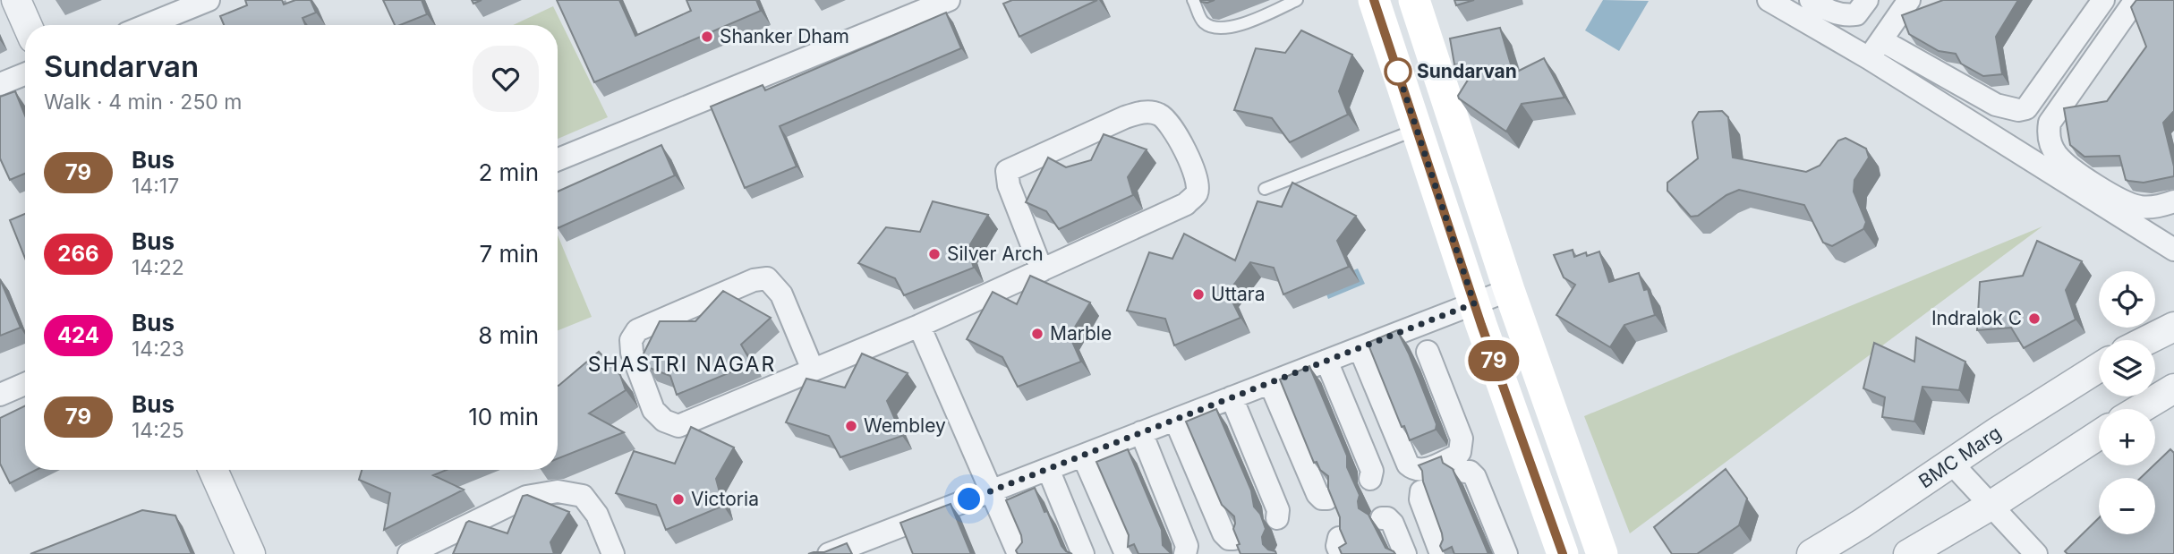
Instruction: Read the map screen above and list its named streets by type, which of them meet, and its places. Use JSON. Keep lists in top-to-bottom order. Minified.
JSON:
{"streets":{"street":["BMC Marg"]},"districts":["SHASTRI NAGAR"],"places":["Shanker Dham","Sundarvan","Silver Arch","Uttara","Indralok C","Marble","Wembley","Victoria"],"lines":["bus line 79"],"page":{"on_map":"79","heading":["Sundarvan","Walk · 4 min · 250 m"],"list":[{"mark":"79","name":"Bus","note":"14:17","value":"2 min"},{"mark":"266","name":"Bus","note":"14:22","value":"7 min"},{"mark":"424","name":"Bus","note":"14:23","value":"8 min"},{"mark":"79","name":"Bus","note":"14:25","value":"10 min"}],"map_buttons":["+","−"]}}
